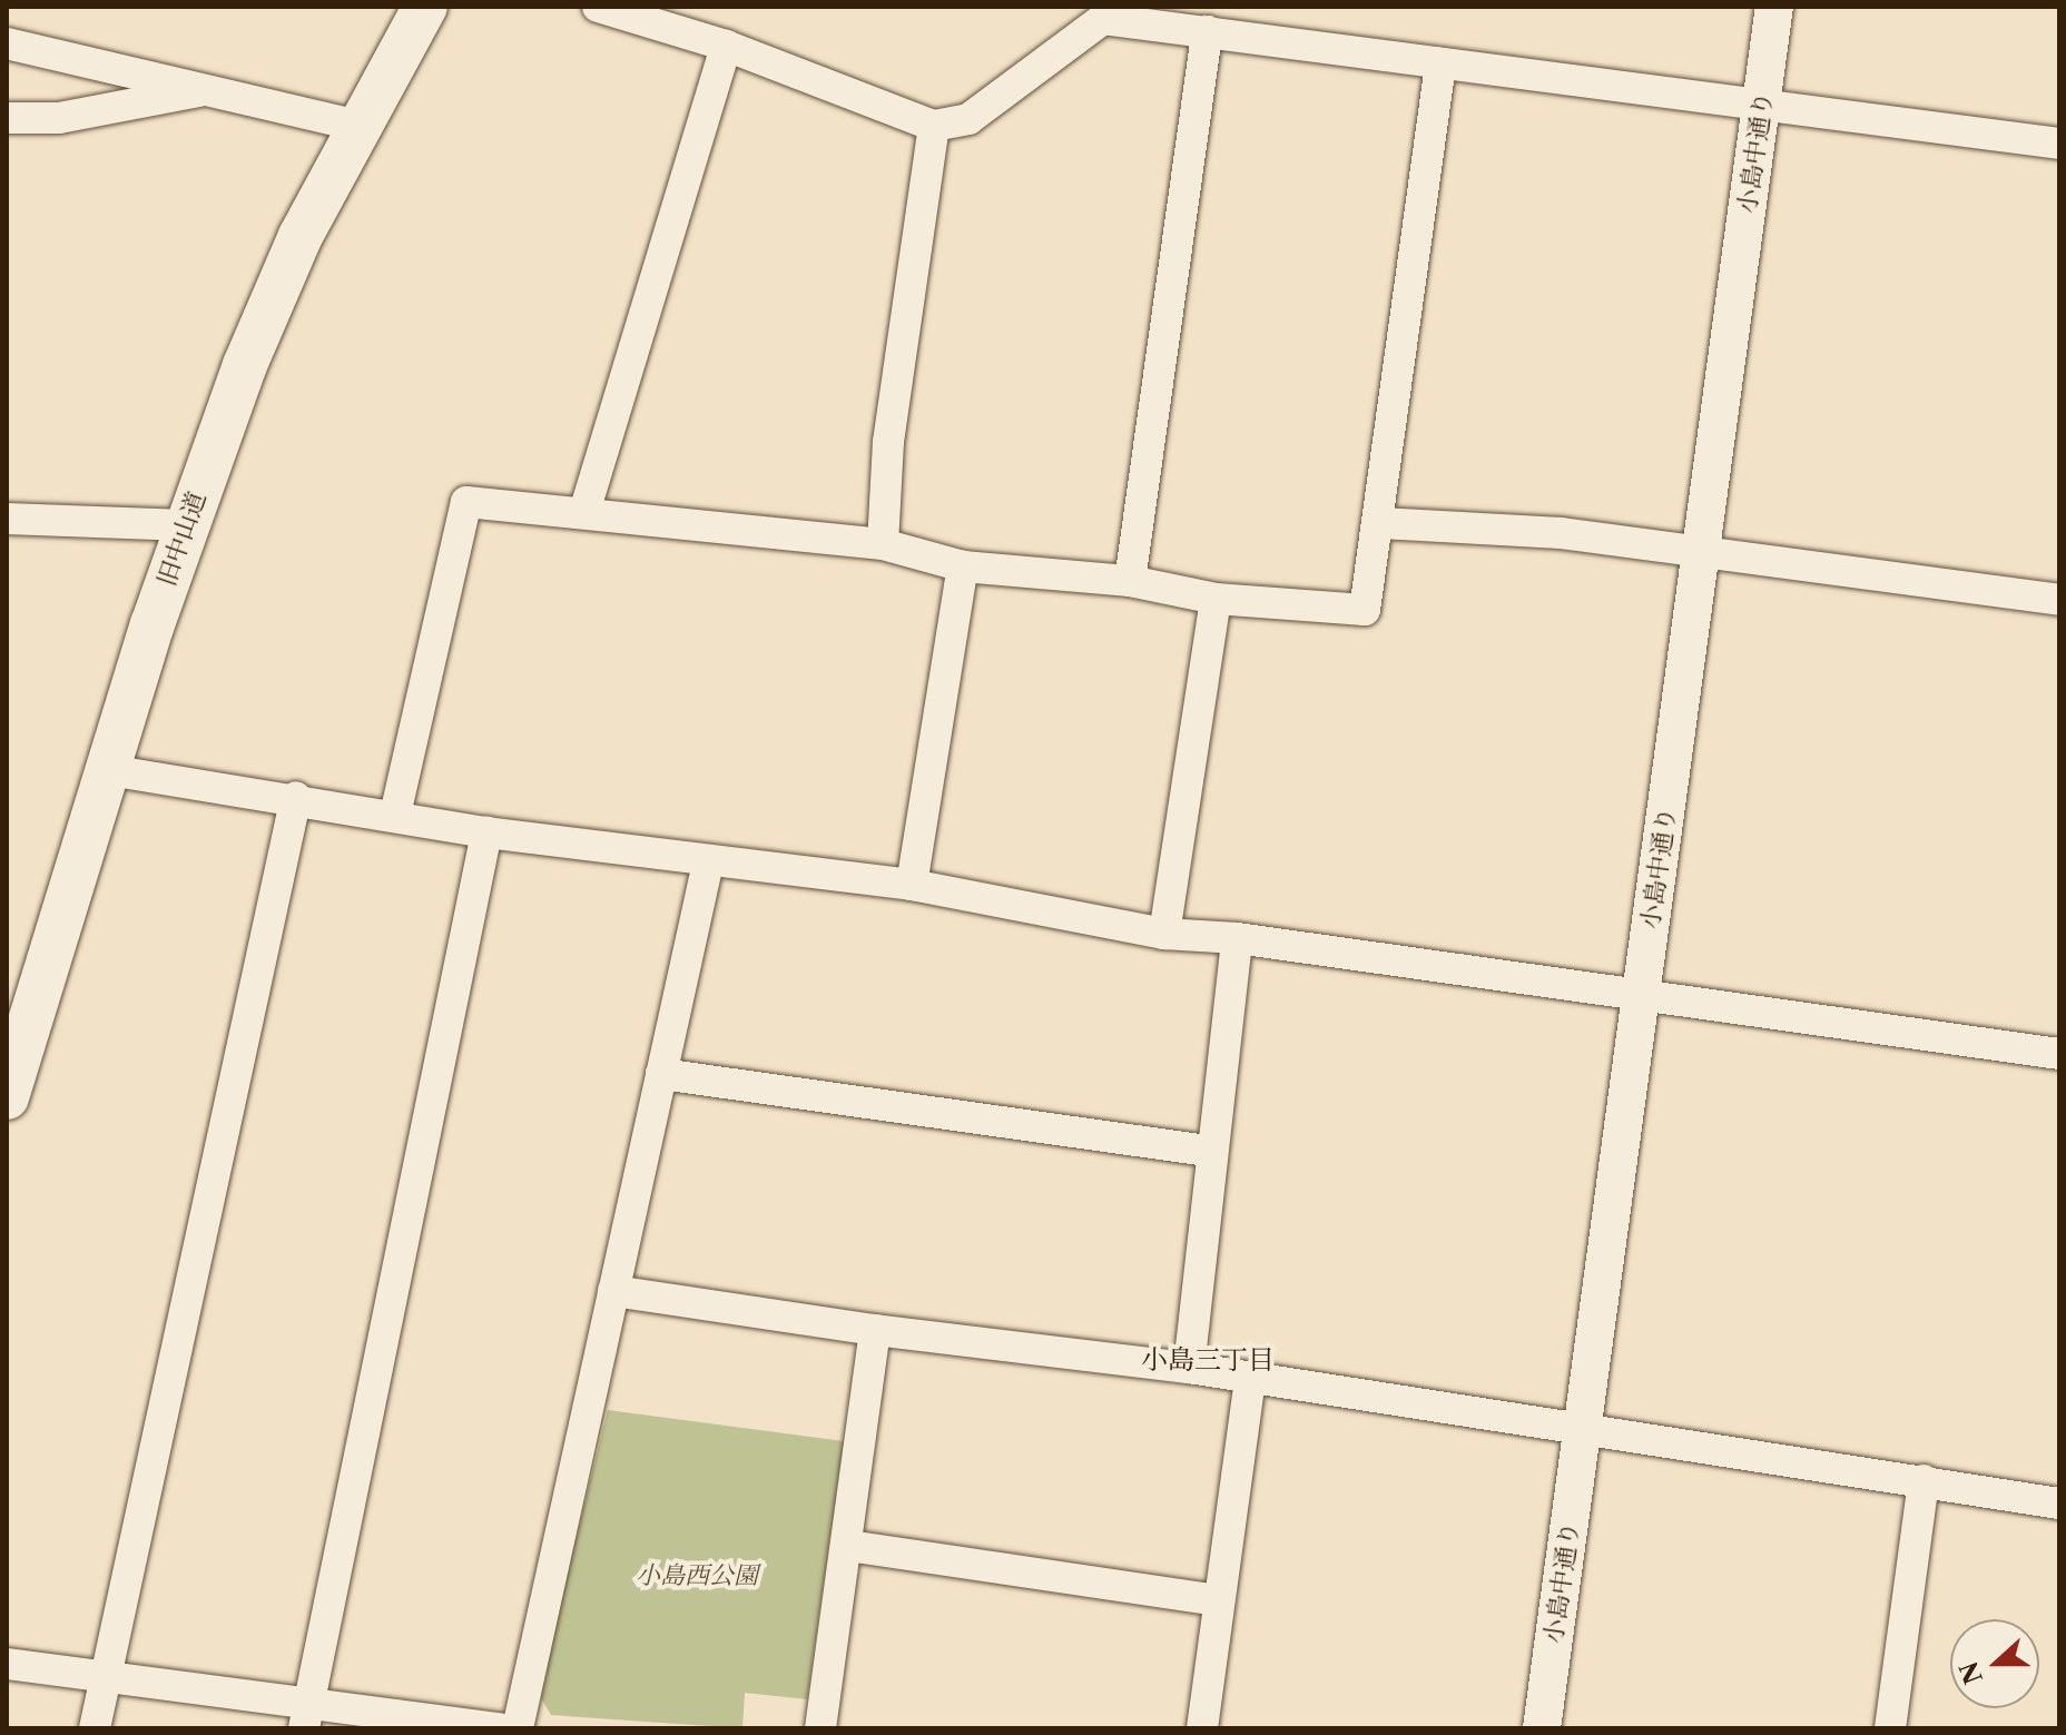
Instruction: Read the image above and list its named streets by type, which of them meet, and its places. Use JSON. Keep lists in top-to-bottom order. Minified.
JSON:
{"streets":{"main road":["旧中山道"],"street":["小島中通り"]},"districts":["小島三丁目"],"parks":["小島西公園"],"north":"left"}
